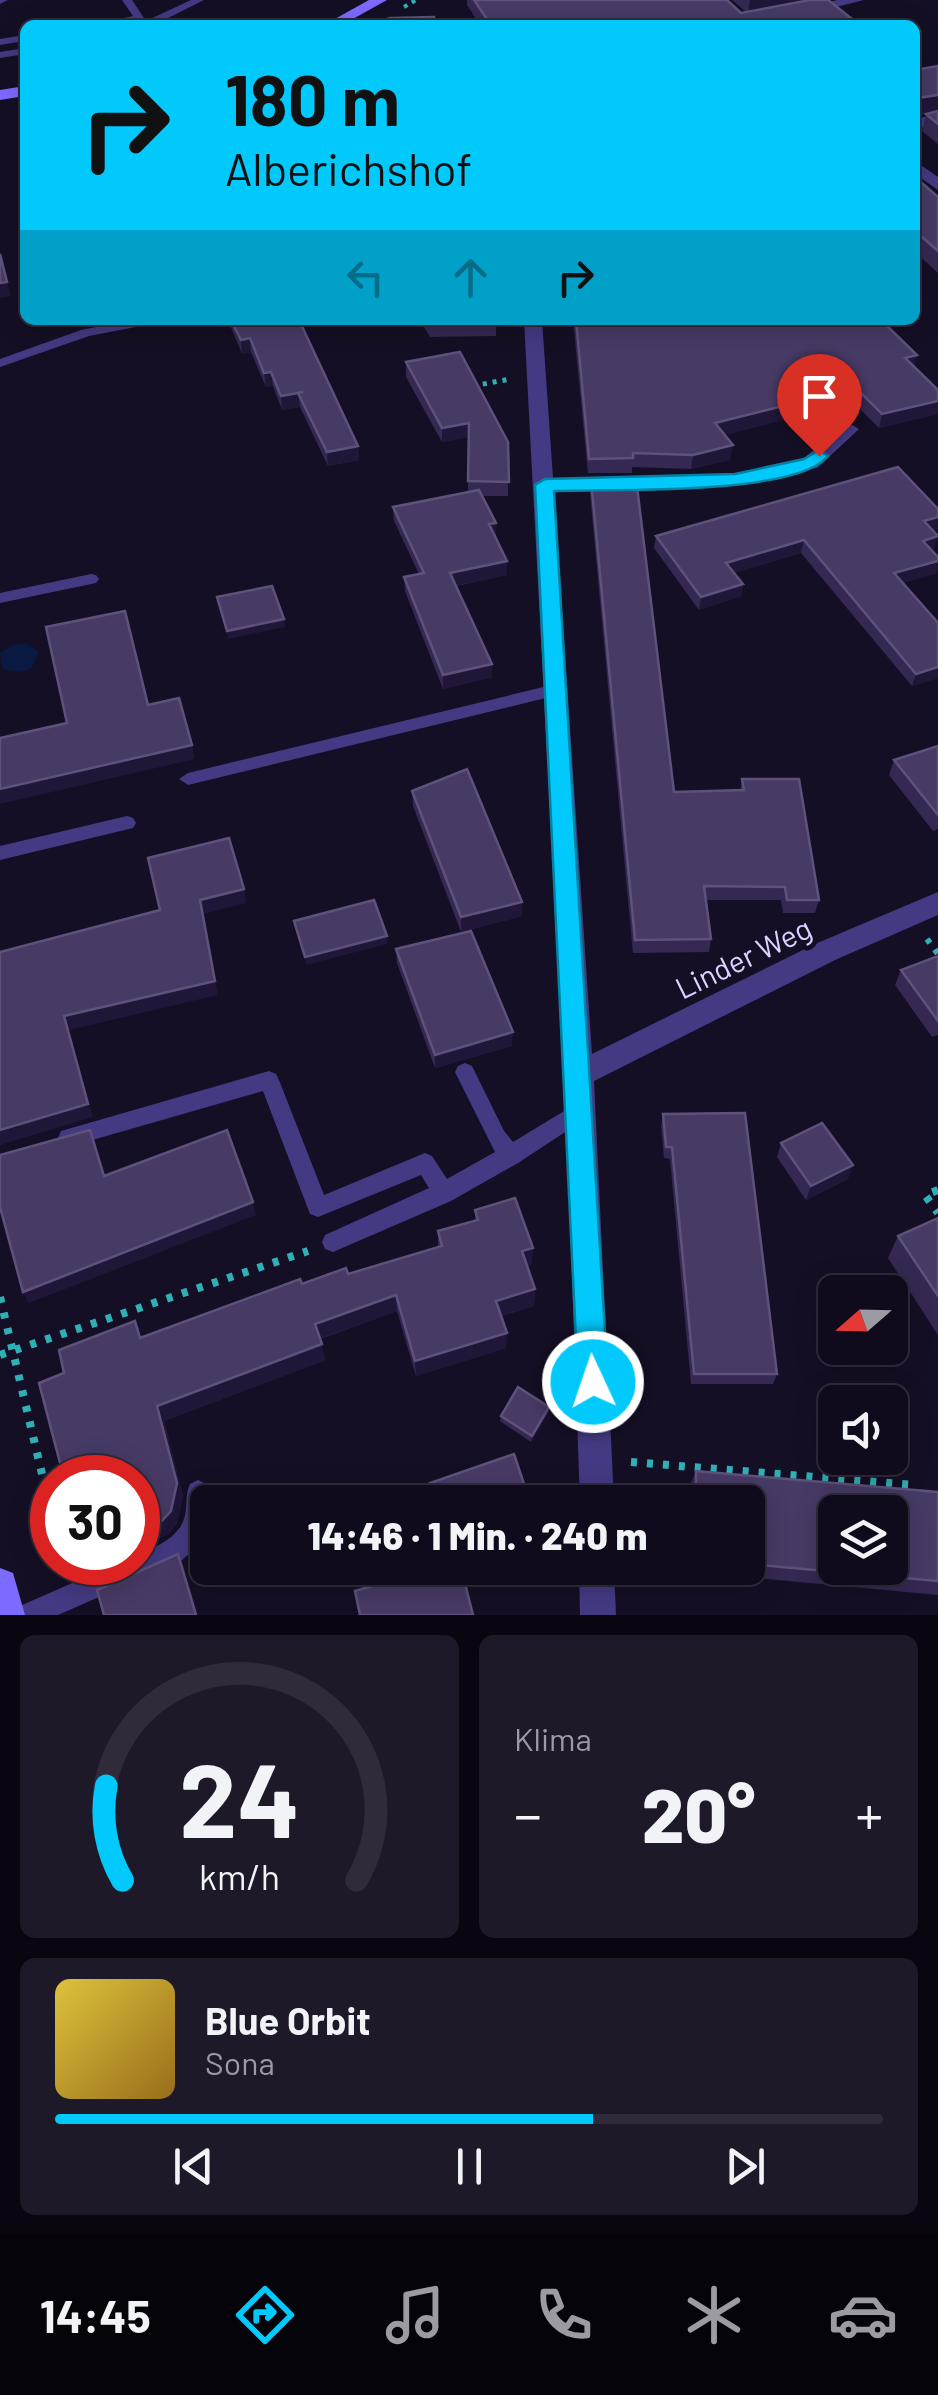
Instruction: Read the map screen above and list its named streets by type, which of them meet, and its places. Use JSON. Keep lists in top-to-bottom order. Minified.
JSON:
{"streets":{"street":["Linder Weg"]},"north":"left","page":{"turn":["180 m","Alberichshof"],"limit":"30","trip":"14:46 · 1 Min. · 240 m","tile":"Klima","heat":["−","20°","+"],"song":["Blue Orbit","Sona"],"tabs":"14:45","gauge":["24","km/h"]}}
